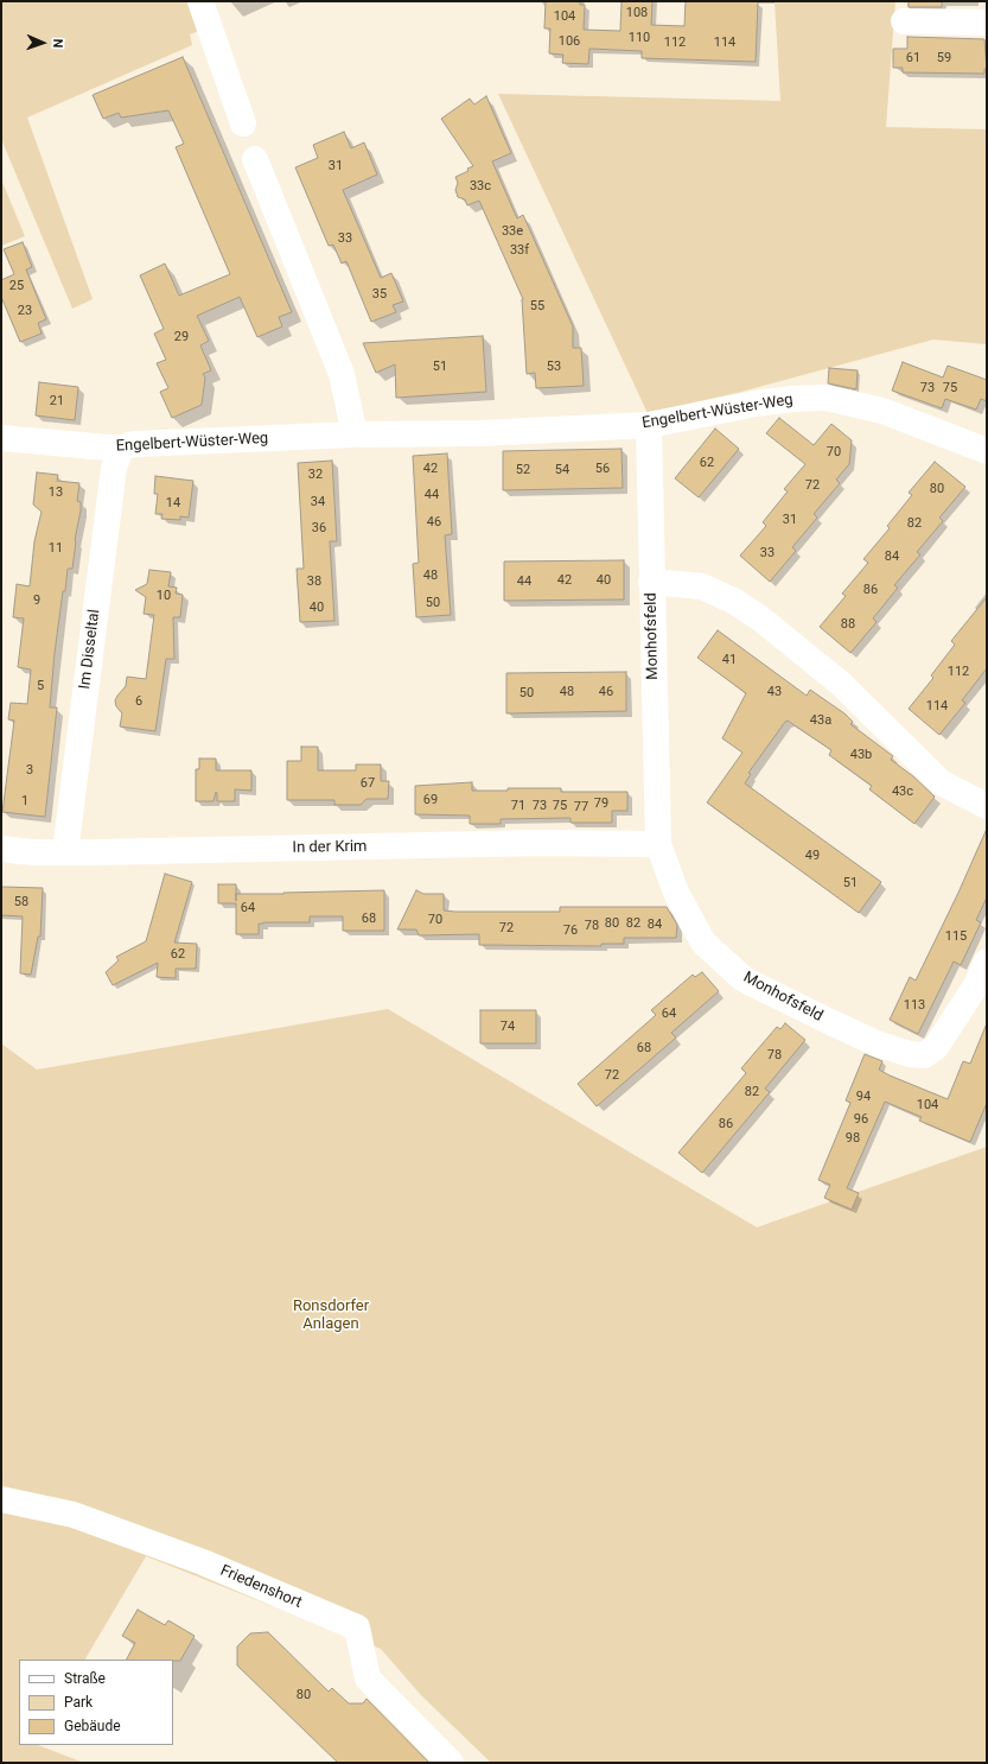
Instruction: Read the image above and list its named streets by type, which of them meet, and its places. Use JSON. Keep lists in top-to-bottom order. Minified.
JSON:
{"streets":{"street":["Engelbert-Wüster-Weg","Monhofsfeld","Im Disseltal","In der Krim","Friedenshort"]},"crossings":[["Engelbert-Wüster-Weg","Monhofsfeld"],["Engelbert-Wüster-Weg","Im Disseltal"],["Monhofsfeld","In der Krim"],["Im Disseltal","In der Krim"]],"parks":["Ronsdorfer Anlagen"],"house_numbers":["108","104","110","106","112","114","61","59","31","33c","33e","33","33f","25","35","55","23","29","51","53","73","75","21","70","62","42","56","52","54","32","72","80","13","44","34","14","31","46","82","36","11","33","84","48","42","40","38","44","86","10","9","50","40","88","41","112","5","48","46","43","50","6","114","43a","43b","3","67","43c","69","1","79","71","73","75","77","49","51","58","64","68","70","80","82","84","78","72","76","115","62","113","64","74","68","78","72","82","94","104","96","86","98","80"],"legend":["Straße","Park","Gebäude"],"north":"right"}
